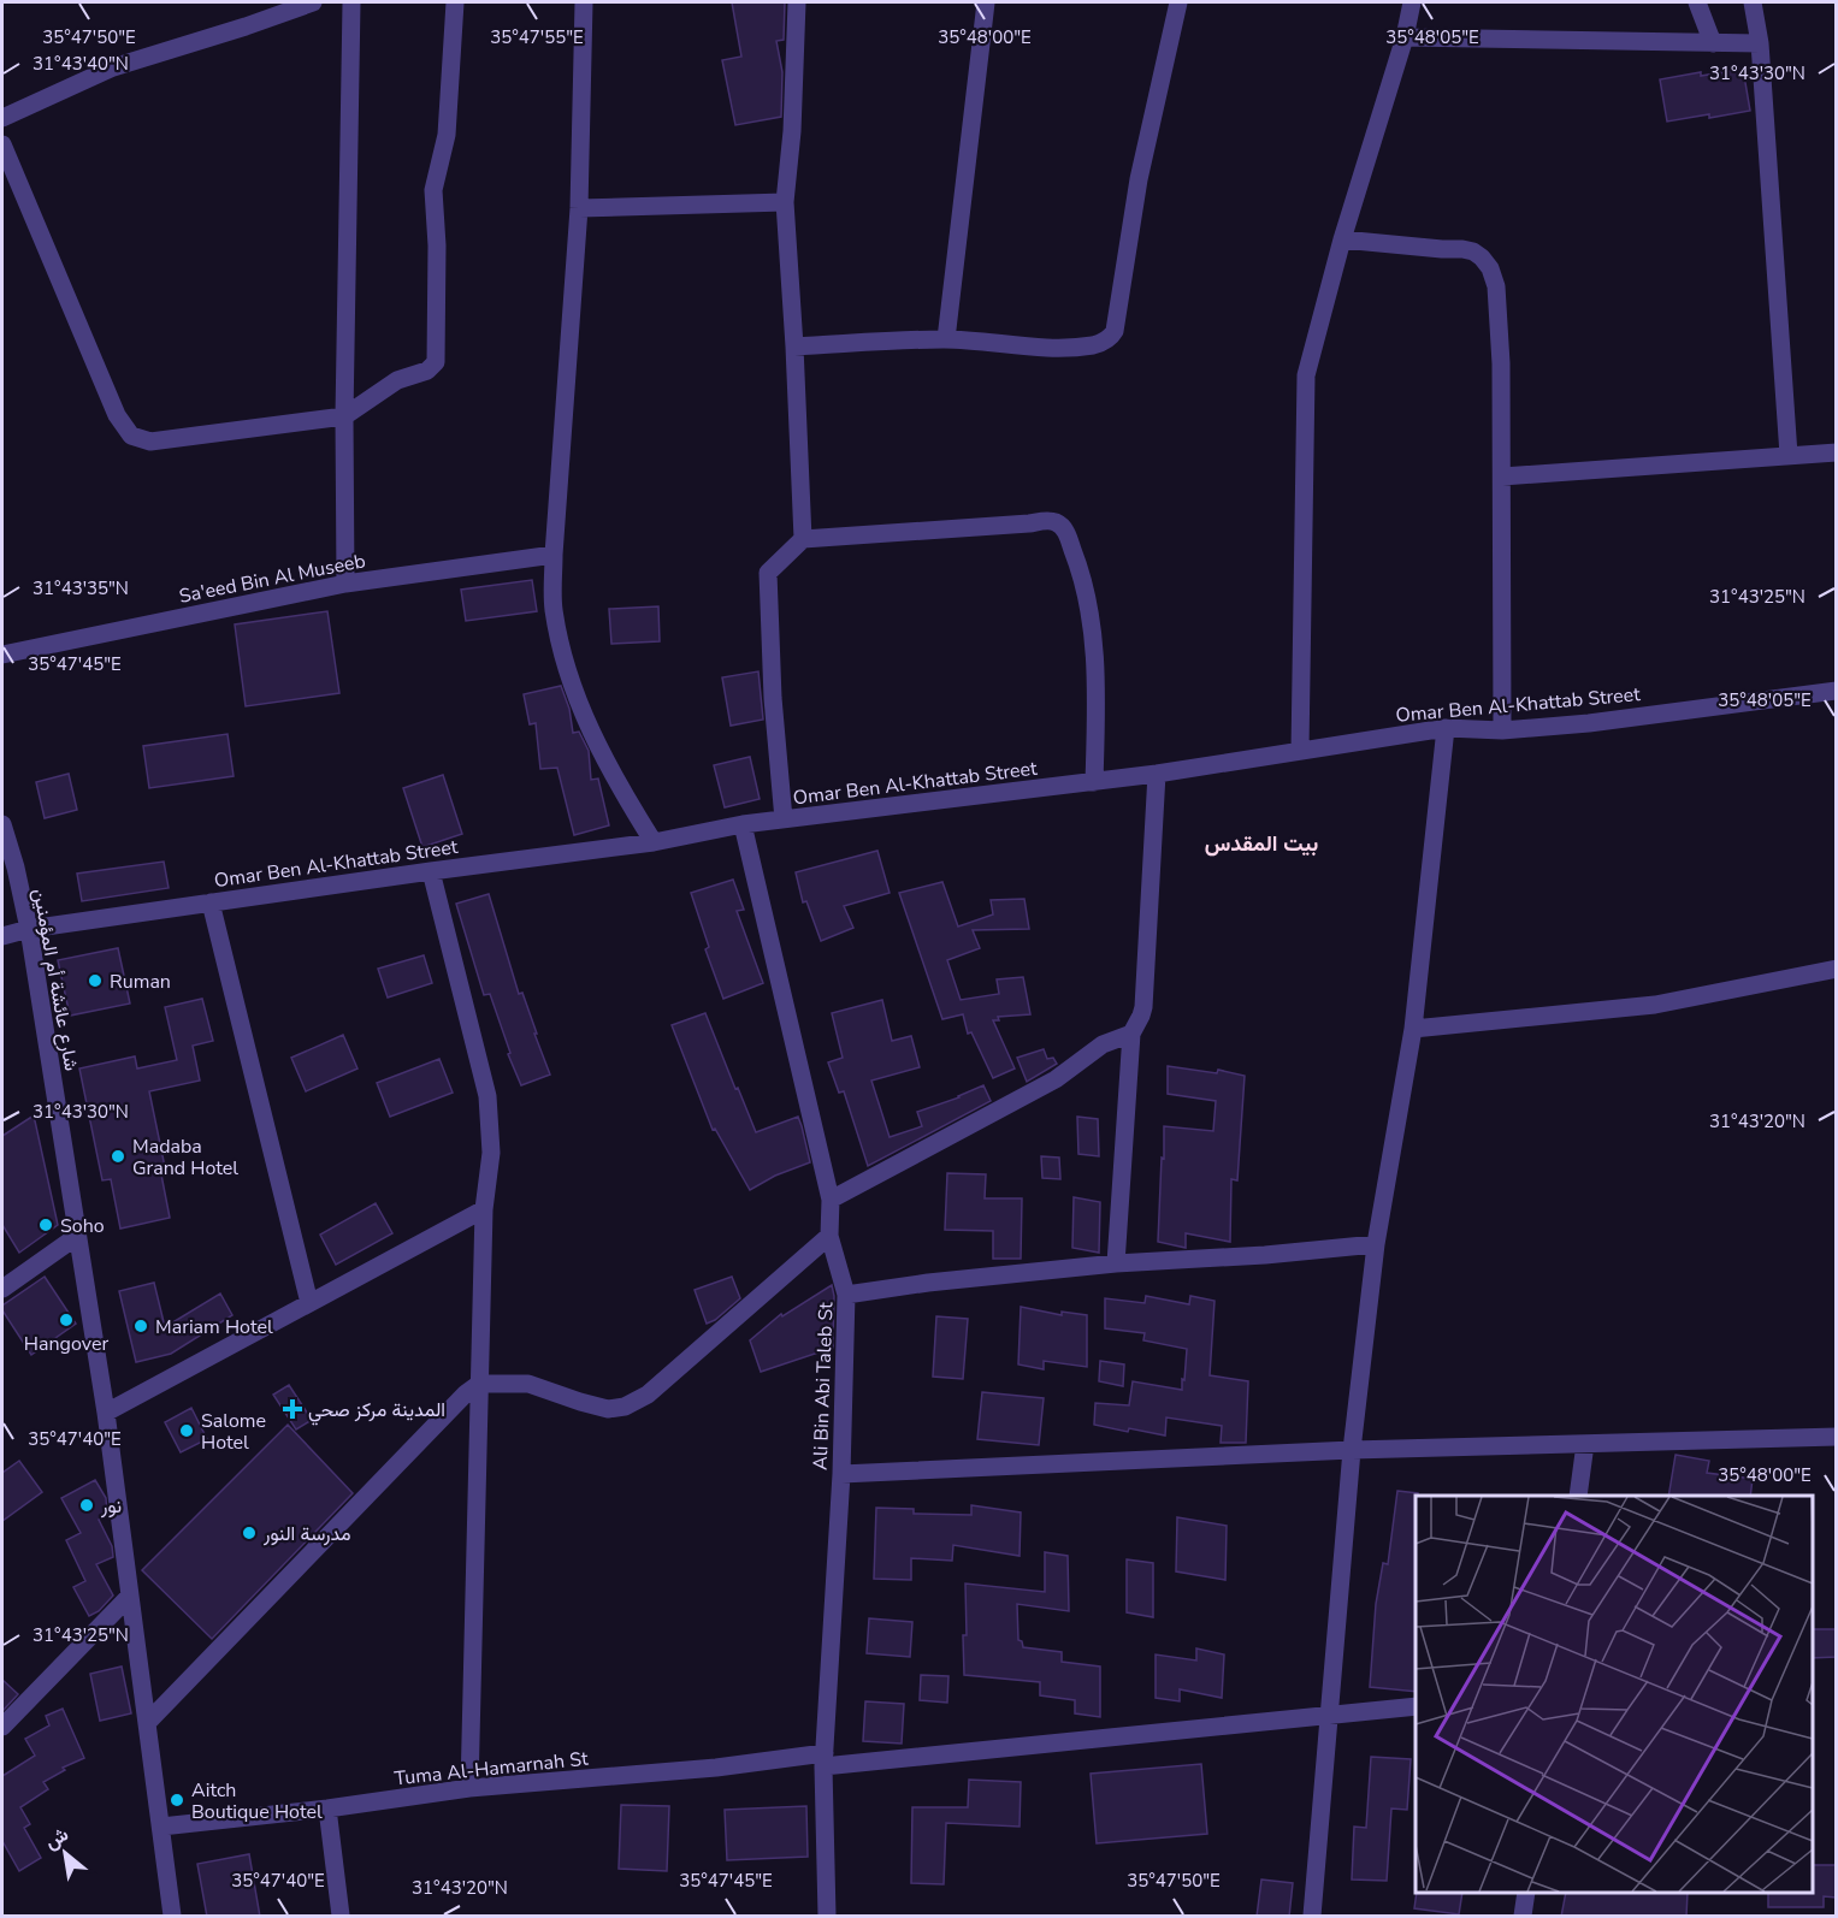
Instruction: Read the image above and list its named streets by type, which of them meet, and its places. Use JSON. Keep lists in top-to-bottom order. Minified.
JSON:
{"streets":{"street":["Sa'eed Bin Al Museeb","Omar Ben Al-Khattab Street","شارع عائشة أم المؤمنين","Ali Bin Abi Taleb St","Tuma Al-Hamarnah St"]},"crossings":[["Omar Ben Al-Khattab Street","شارع عائشة أم المؤمنين"],["Omar Ben Al-Khattab Street","Ali Bin Abi Taleb St"],["شارع عائشة أم المؤمنين","Tuma Al-Hamarnah St"],["Ali Bin Abi Taleb St","Tuma Al-Hamarnah St"]],"districts":["بيت المقدس"],"places":{"other":["Ruman","Madaba Grand Hotel","Soho","Hangover","Mariam Hotel","Salome Hotel","نور","مدرسة النور","Aitch Boutique Hotel"],"health":["المدينة مركز صحي"]},"north":"top left","coordinates":["35°47'50\"E","35°47'55\"E","35°48'05\"E","35°48'00\"E","31°43'40\"N","31°43'30\"N","31°43'35\"N","31°43'25\"N","35°47'45\"E","31°43'20\"N","35°47'40\"E"]}
